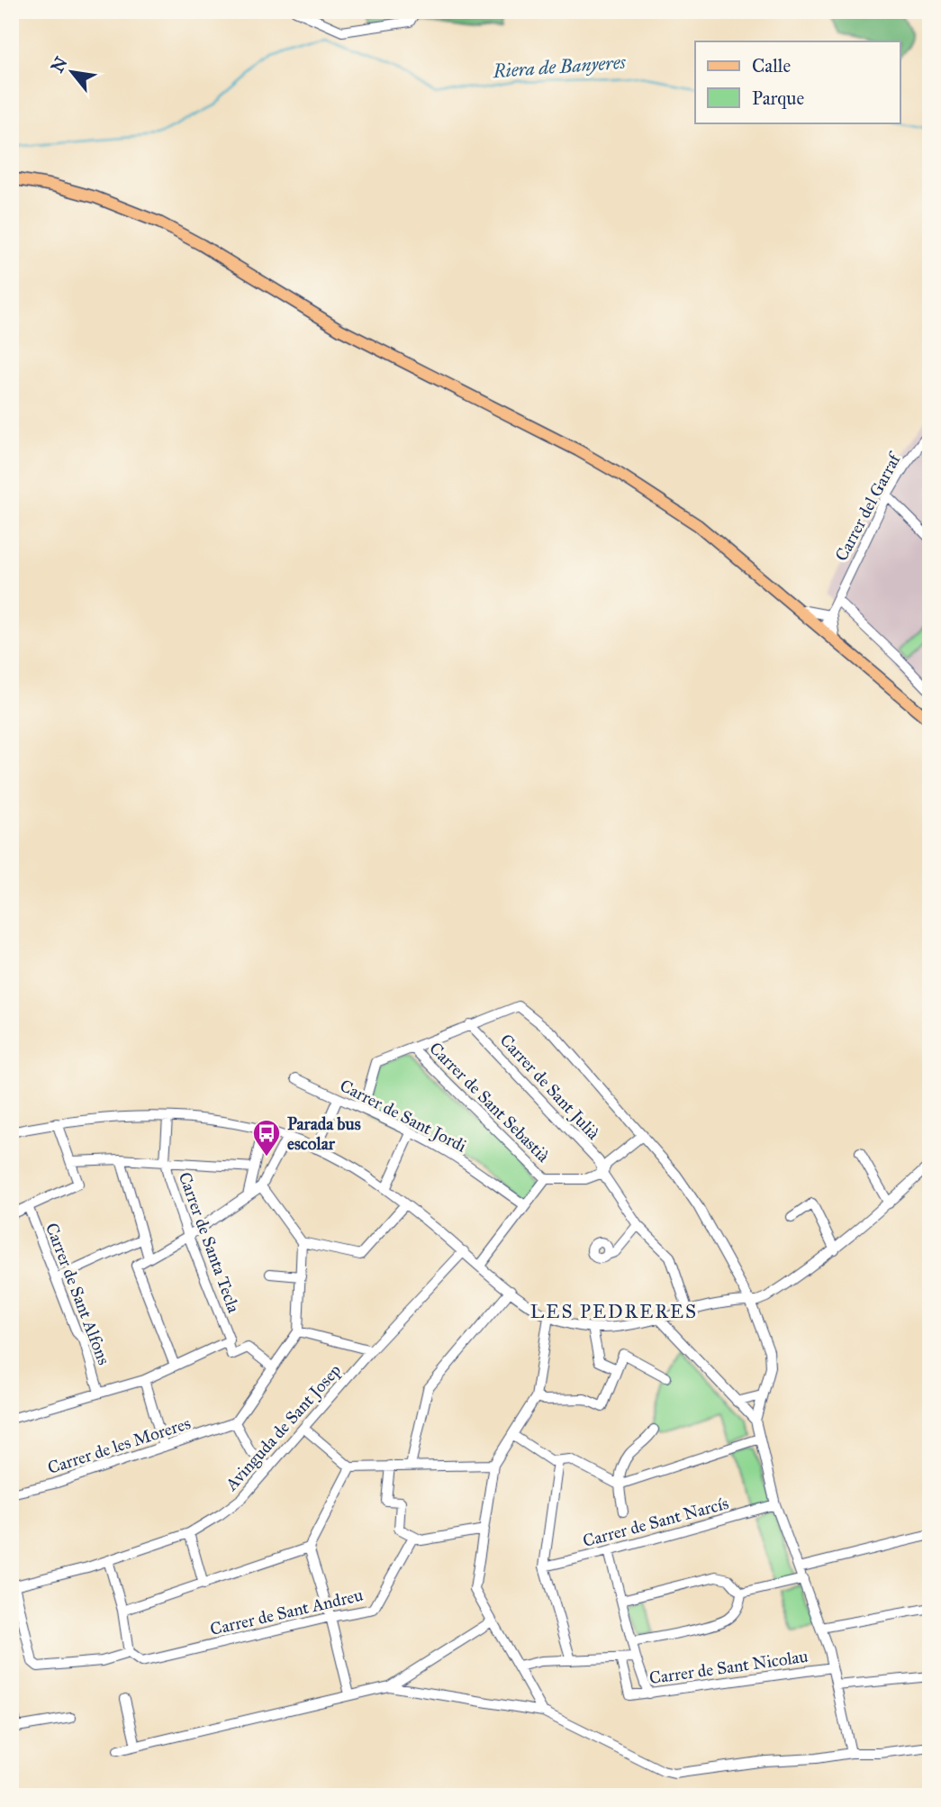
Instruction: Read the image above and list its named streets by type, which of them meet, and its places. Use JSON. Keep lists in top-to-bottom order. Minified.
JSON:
{"streets":{"street":["Carrer del Garraf","Carrer de Sant Julià","Carrer de Sant Sebastià","Carrer de Sant Jordi","Carrer de Santa Tecla","Carrer de Sant Alfons","Avinguda de Sant Josep","Carrer de les Moreres","Carrer de Sant Narcís","Carrer de Sant Andreu","Carrer de Sant Nicolau"]},"districts":["LES PEDRERES"],"water":["Riera de Banyeres"],"places":{"bus stop":["Parada bus escolar"]},"legend":["Calle","Parque"],"north":"top left"}
